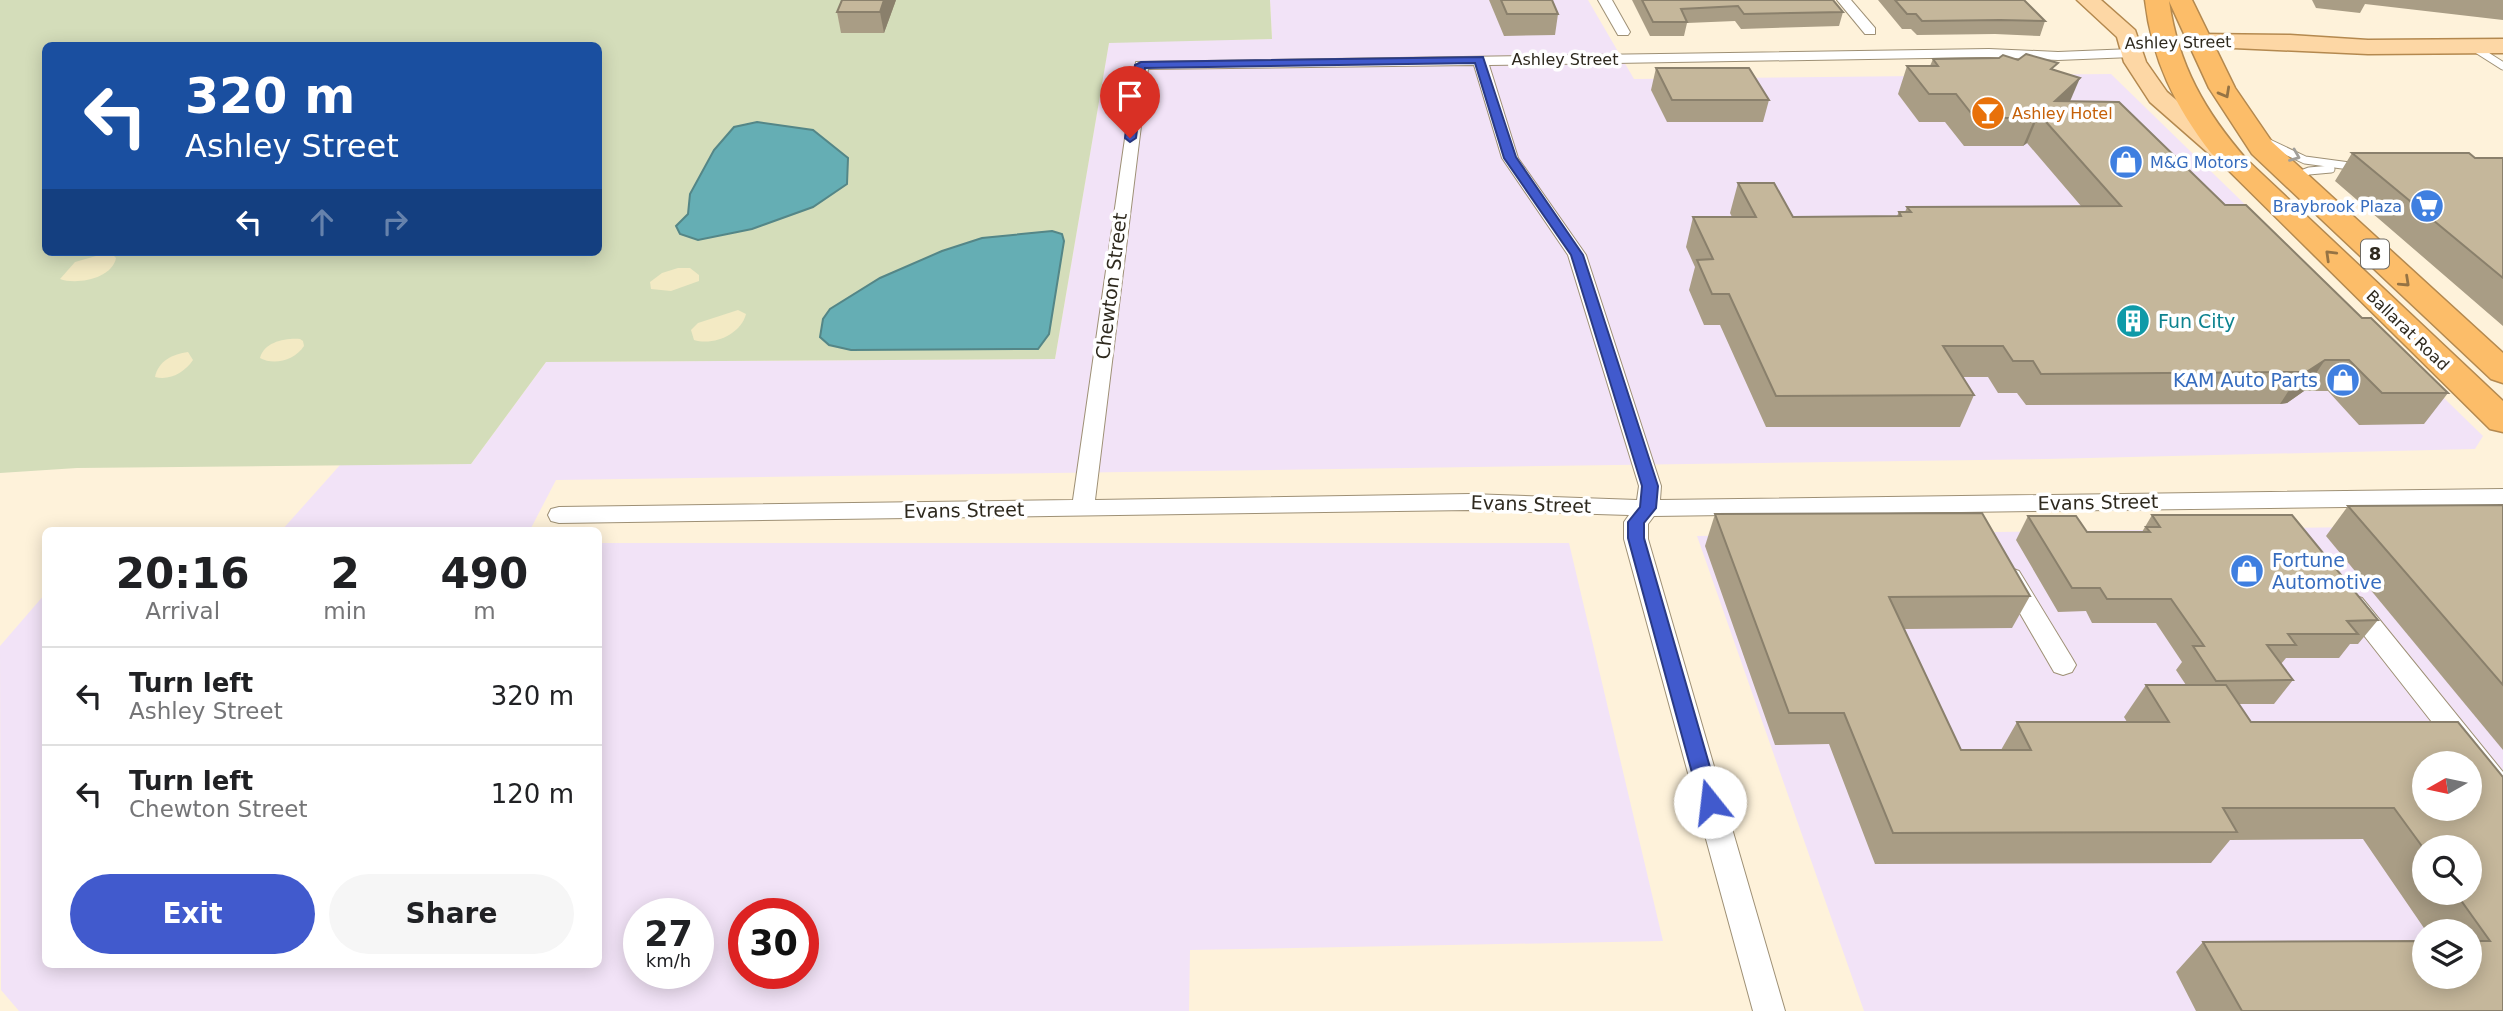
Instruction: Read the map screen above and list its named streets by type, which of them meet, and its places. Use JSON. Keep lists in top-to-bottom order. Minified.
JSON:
{"streets":{"highway":["Ashley Street","8","Ballarat Road"],"street":["Chewton Street","Evans Street"]},"crossings":[["Ashley Street","Chewton Street"],["Ashley Street","Ballarat Road"],["Chewton Street","Evans Street"]],"places":{"bar":["Ashley Hotel"],"shop":["M&G Motors","KAM Auto Parts","Fortune Automotive"],"supermarket":["Braybrook Plaza"],"building":["Fun City"]},"north":"left","page":{"turn":["320 m","Ashley Street"],"eta":["20:16","Arrival","2","min","490","m"],"list":[{"name":"Turn left","note":"Ashley Street","value":"320 m"},{"name":"Turn left","note":"Chewton Street","value":"120 m"}],"buttons":["Exit","Share"],"speed":"27 km/h","limit":"30"}}
